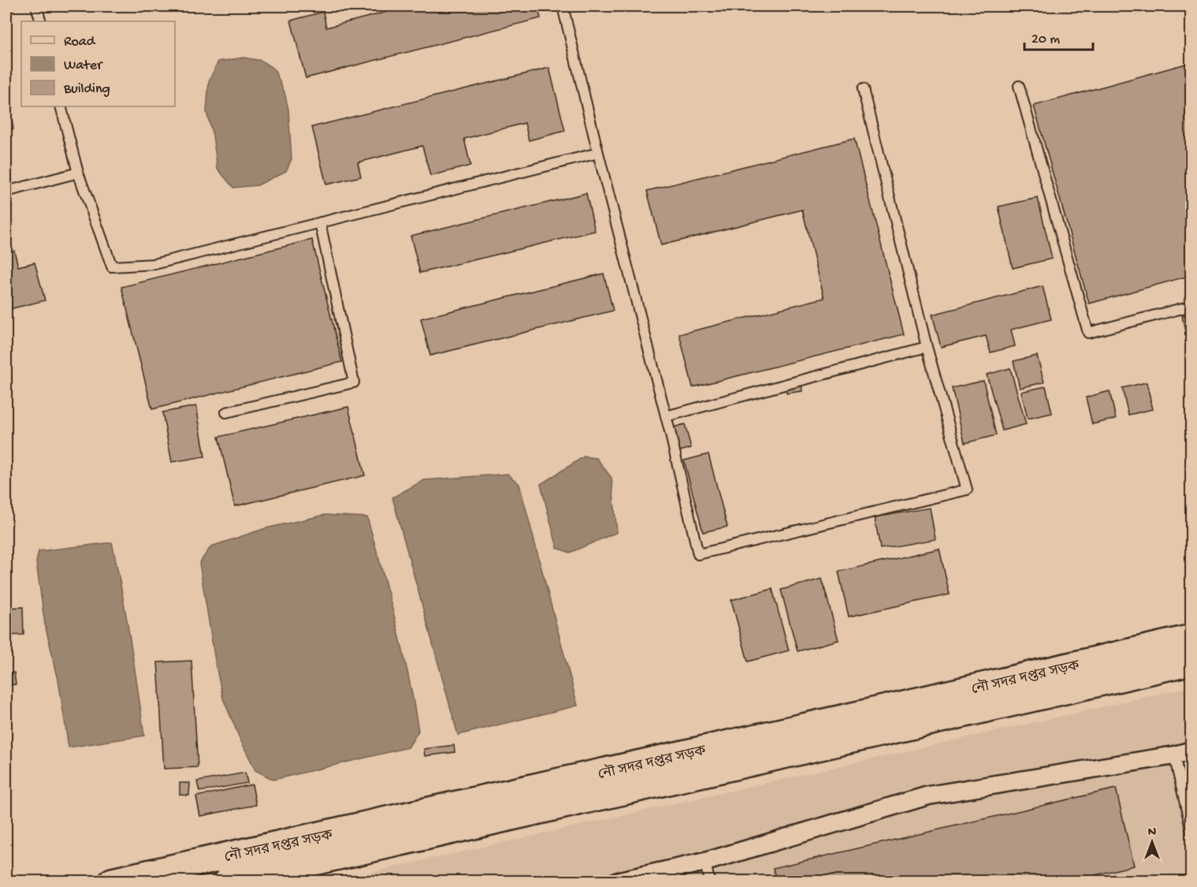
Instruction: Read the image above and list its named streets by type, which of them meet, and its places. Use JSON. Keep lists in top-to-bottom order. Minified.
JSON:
{"streets":{"main road":["নৌ সদর দপ্তর সড়ক"]},"legend":["Road","Water","Building"],"scale_bar":"20 m","north":"top"}
